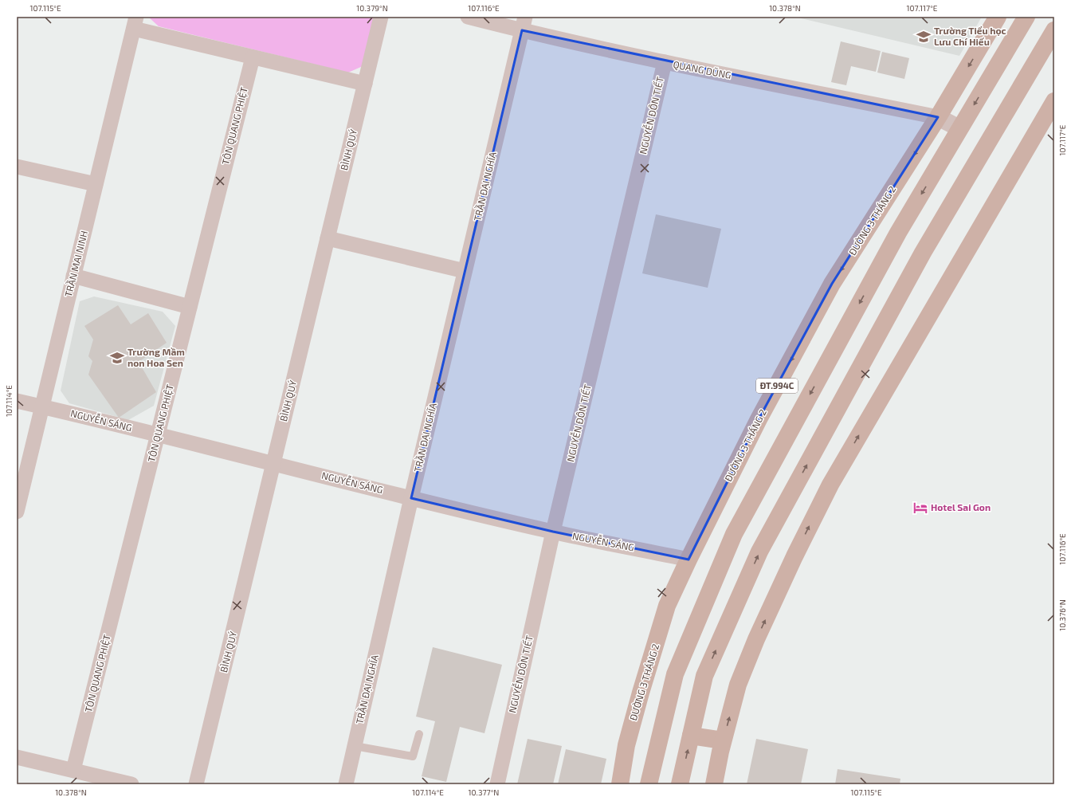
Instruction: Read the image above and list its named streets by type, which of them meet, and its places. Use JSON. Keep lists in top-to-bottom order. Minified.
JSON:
{"streets":{"main road":["ĐƯỜNG 3 THÁNG 2","ĐT.994C"],"street":["QUANG DŨNG","NGUYỄN ĐÔN TIẾT","TÔN QUANG PHIỆT","BÌNH QUÝ","TRẦN ĐẠI NGHĨA","TRẦN MAI NINH","NGUYỄN SÁNG"]},"crossings":[["QUANG DŨNG","NGUYỄN ĐÔN TIẾT"],["QUANG DŨNG","TRẦN ĐẠI NGHĨA"],["QUANG DŨNG","ĐƯỜNG 3 THÁNG 2"],["NGUYỄN ĐÔN TIẾT","NGUYỄN SÁNG"],["TÔN QUANG PHIỆT","NGUYỄN SÁNG"],["BÌNH QUÝ","NGUYỄN SÁNG"],["TRẦN ĐẠI NGHĨA","NGUYỄN SÁNG"],["ĐƯỜNG 3 THÁNG 2","NGUYỄN SÁNG"],["TRẦN MAI NINH","NGUYỄN SÁNG"]],"places":{"school or university":["Trường Tiểu học Lưu Chí Hiếu","Trường Mầm non Hoa Sen"],"hotel":["Hotel Sai Gon"]},"coordinates":["107.115°E","10.379°N","107.116°E","10.378°N","107.117°E","107.114°E","10.376°N","10.377°N"]}
